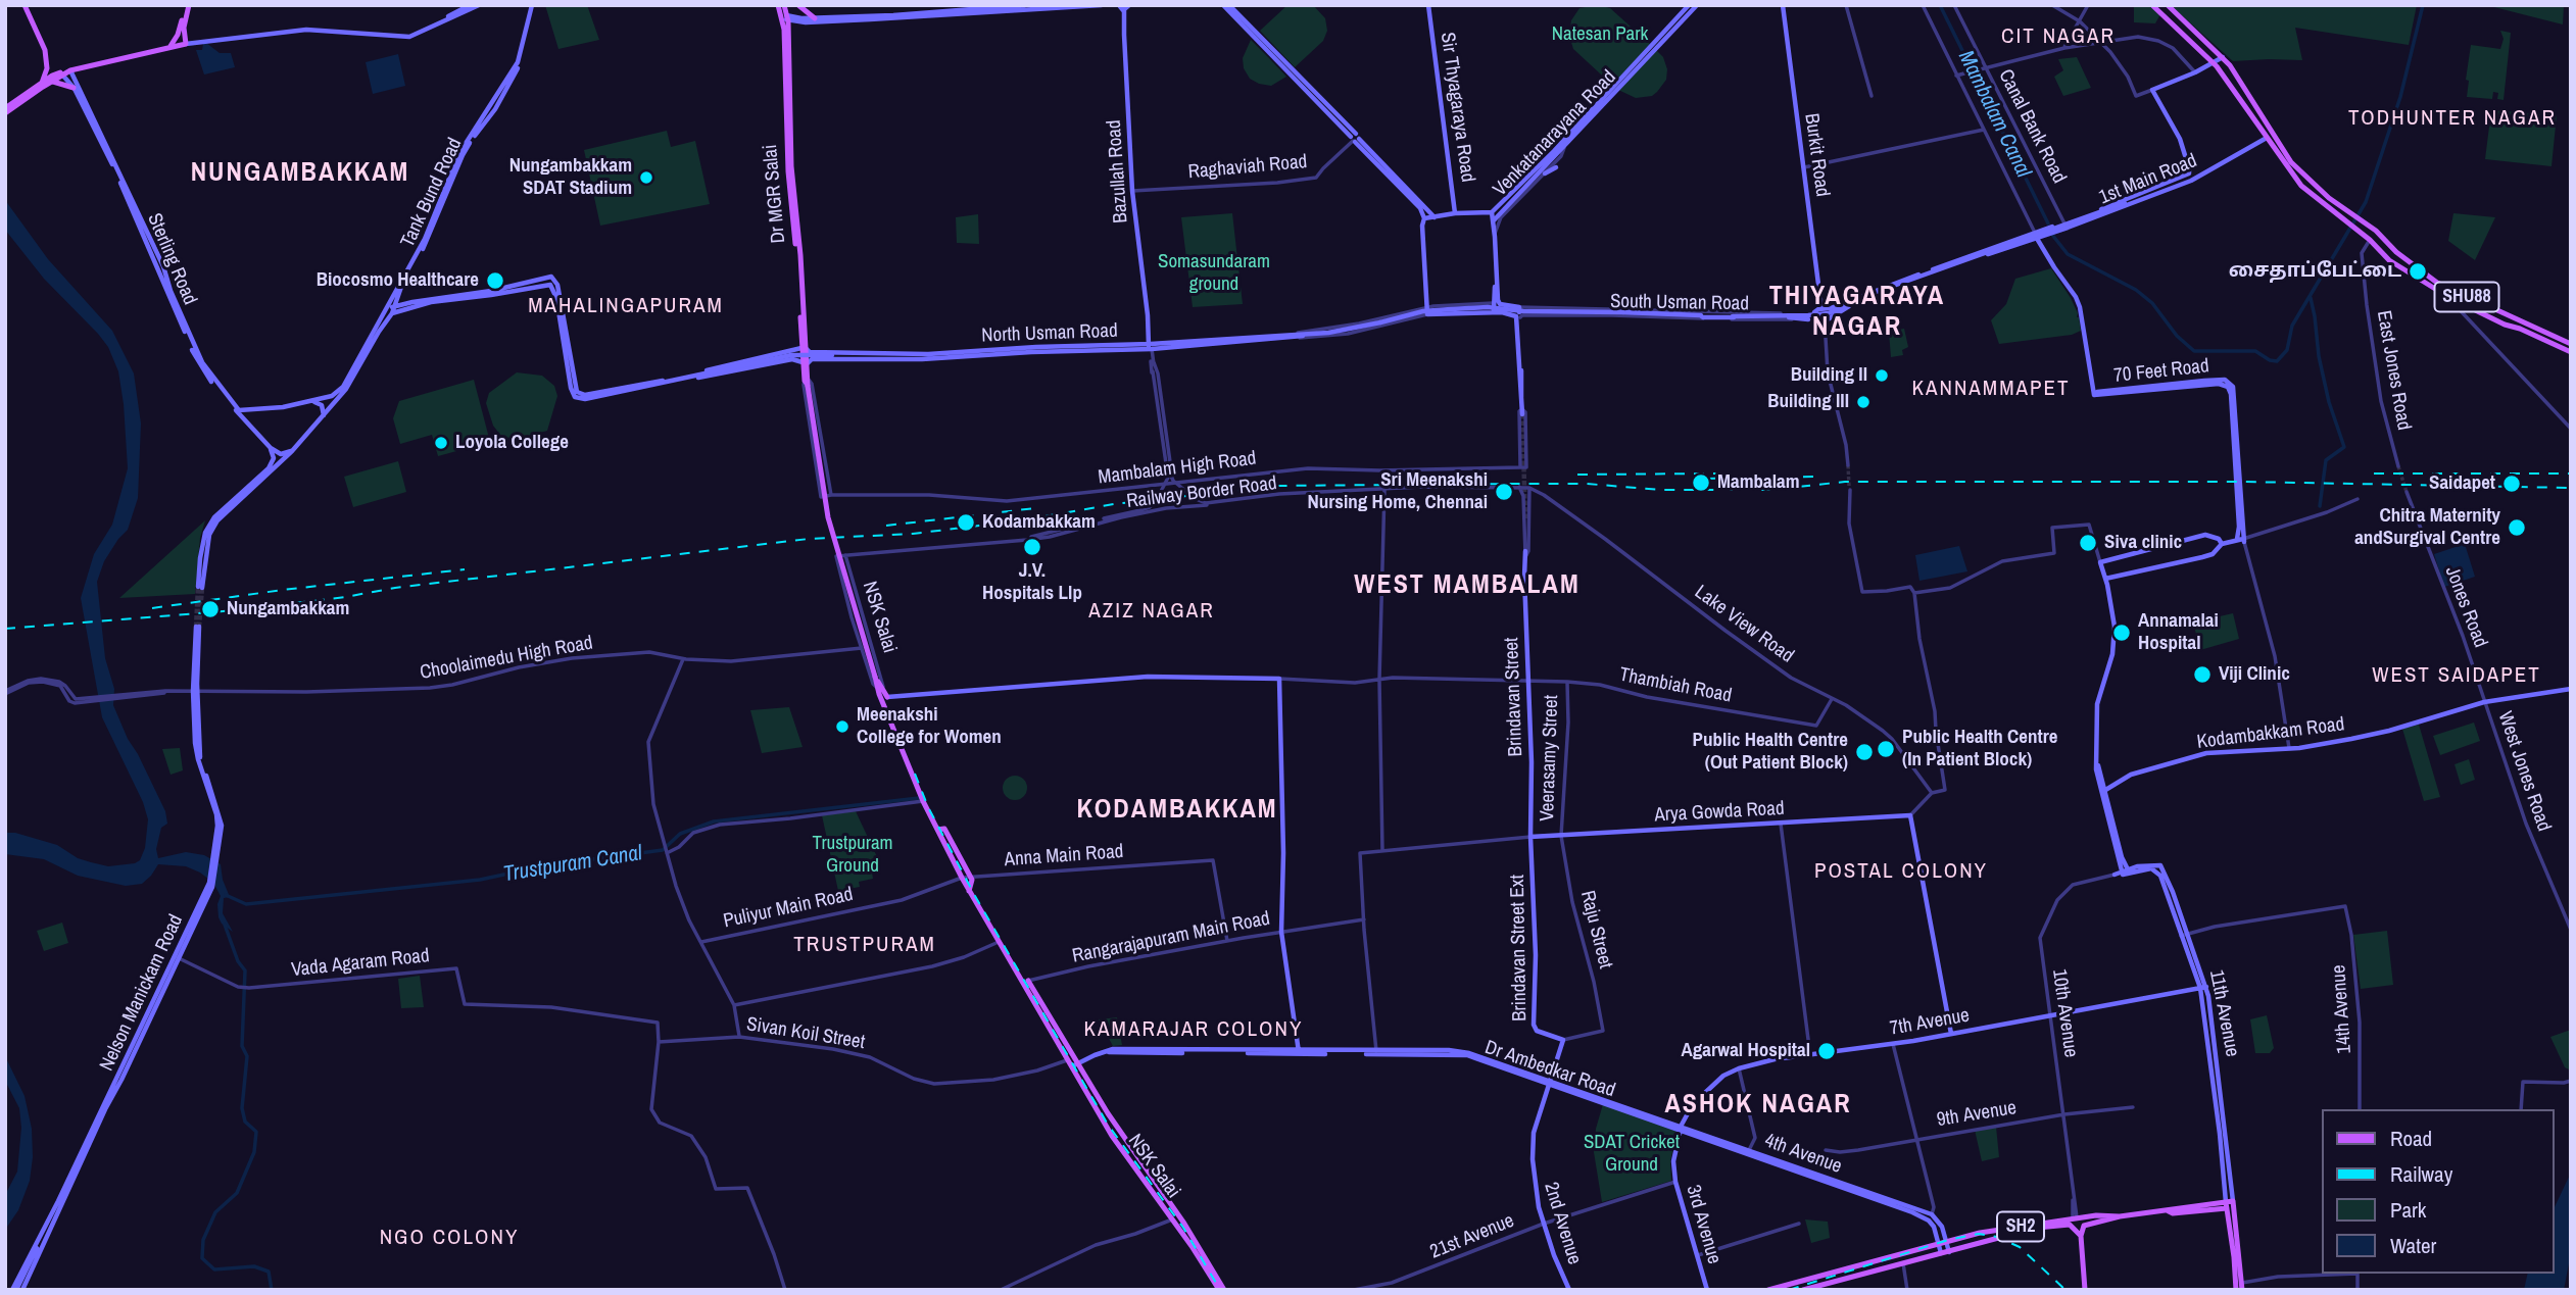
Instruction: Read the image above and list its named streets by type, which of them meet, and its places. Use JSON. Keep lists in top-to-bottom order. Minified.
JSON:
{"streets":{"main road":["Sir Thyagaraya Road","Venkatanarayana Road","Burkit Road","Bazullah Road","1st Main Road","Tank Bund Road","Dr MGR Salai","Sterling Road","SHU88","South Usman Road","North Usman Road","70 Feet Road","NSK Salai","Brindavan Street","Kodambakkam Road","Arya Gowda Road","Rangarajapuram Main Road","Brindavan Street Ext","Nelson Manickam Road","11th Avenue","7th Avenue","Dr Ambedkar Road","4th Avenue","2nd Avenue","3rd Avenue","SH2"],"street":["Canal Bank Road","Raghaviah Road","East Jones Road","Mambalam High Road","Railway Border Road","Jones Road","Lake View Road","Choolaimedu High Road","Thambiah Road","Veerasamy Street","West Jones Road","Anna Main Road","Puliyur Main Road","Raju Street","Vada Agaram Road","14th Avenue","10th Avenue","Sivan Koil Street","9th Avenue","21st Avenue"]},"crossings":[["Burkit Road","South Usman Road"],["Raghaviah Road","Bazullah Road"],["Bazullah Road","North Usman Road"],["Bazullah Road","Mambalam High Road"],["1st Main Road","South Usman Road"],["Dr MGR Salai","North Usman Road"],["Dr MGR Salai","NSK Salai"],["SHU88","East Jones Road"],["Railway Border Road","NSK Salai"],["Railway Border Road","Lake View Road"],["Railway Border Road","Choolaimedu High Road"],["Jones Road","Kodambakkam Road"],["Jones Road","West Jones Road"],["NSK Salai","Sivan Koil Street"],["NSK Salai","Dr Ambedkar Road"],["Lake View Road","Thambiah Road"],["Choolaimedu High Road","Nelson Manickam Road"],["Thambiah Road","Brindavan Street"],["Thambiah Road","Veerasamy Street"],["Thambiah Road","Rangarajapuram Main Road"],["Brindavan Street","Arya Gowda Road"],["Brindavan Street","Brindavan Street Ext"],["Kodambakkam Road","West Jones Road"],["Veerasamy Street","Arya Gowda Road"],["Veerasamy Street","Raju Street"],["Arya Gowda Road","Raju Street"],["Arya Gowda Road","Brindavan Street Ext"],["Anna Main Road","Puliyur Main Road"],["Anna Main Road","Rangarajapuram Main Road"],["Raju Street","Brindavan Street Ext"],["Vada Agaram Road","Nelson Manickam Road"],["Vada Agaram Road","Sivan Koil Street"],["14th Avenue","11th Avenue"],["10th Avenue","11th Avenue"],["10th Avenue","7th Avenue"],["10th Avenue","9th Avenue"],["10th Avenue","SH2"],["11th Avenue","7th Avenue"],["11th Avenue","SH2"],["7th Avenue","4th Avenue"],["7th Avenue","3rd Avenue"],["Dr Ambedkar Road","4th Avenue"],["Dr Ambedkar Road","2nd Avenue"],["4th Avenue","2nd Avenue"],["4th Avenue","3rd Avenue"],["2nd Avenue","21st Avenue"],["3rd Avenue","21st Avenue"]],"districts":["CIT NAGAR","TODHUNTER NAGAR","NUNGAMBAKKAM","THIYAGARAYA NAGAR","MAHALINGAPURAM","KANNAMMAPET","WEST MAMBALAM","AZIZ NAGAR","WEST SAIDAPET","KODAMBAKKAM","POSTAL COLONY","TRUSTPURAM","KAMARAJAR COLONY","ASHOK NAGAR","NGO COLONY"],"water":["Mambalam Canal","Trustpuram Canal"],"parks":["Natesan Park","Somasundaram ground","Trustpuram Ground","SDAT Cricket Ground"],"places":["Nungambakkam SDAT Stadium","சைதாப்பேட்டை","Biocosmo Healthcare","Building II","Building III","Loyola College","Mambalam","Saidapet","Sri Meenakshi Nursing Home, Chennai","Kodambakkam","Chitra Maternity andSurgival Centre","Siva clinic","J.V. Hospitals Llp","Nungambakkam","Annamalai Hospital","Viji Clinic","Meenakshi College for Women","Public Health Centre (In Patient Block)","Public Health Centre (Out Patient Block)","Agarwal Hospital"],"legend":["Road","Railway","Park","Water"]}
